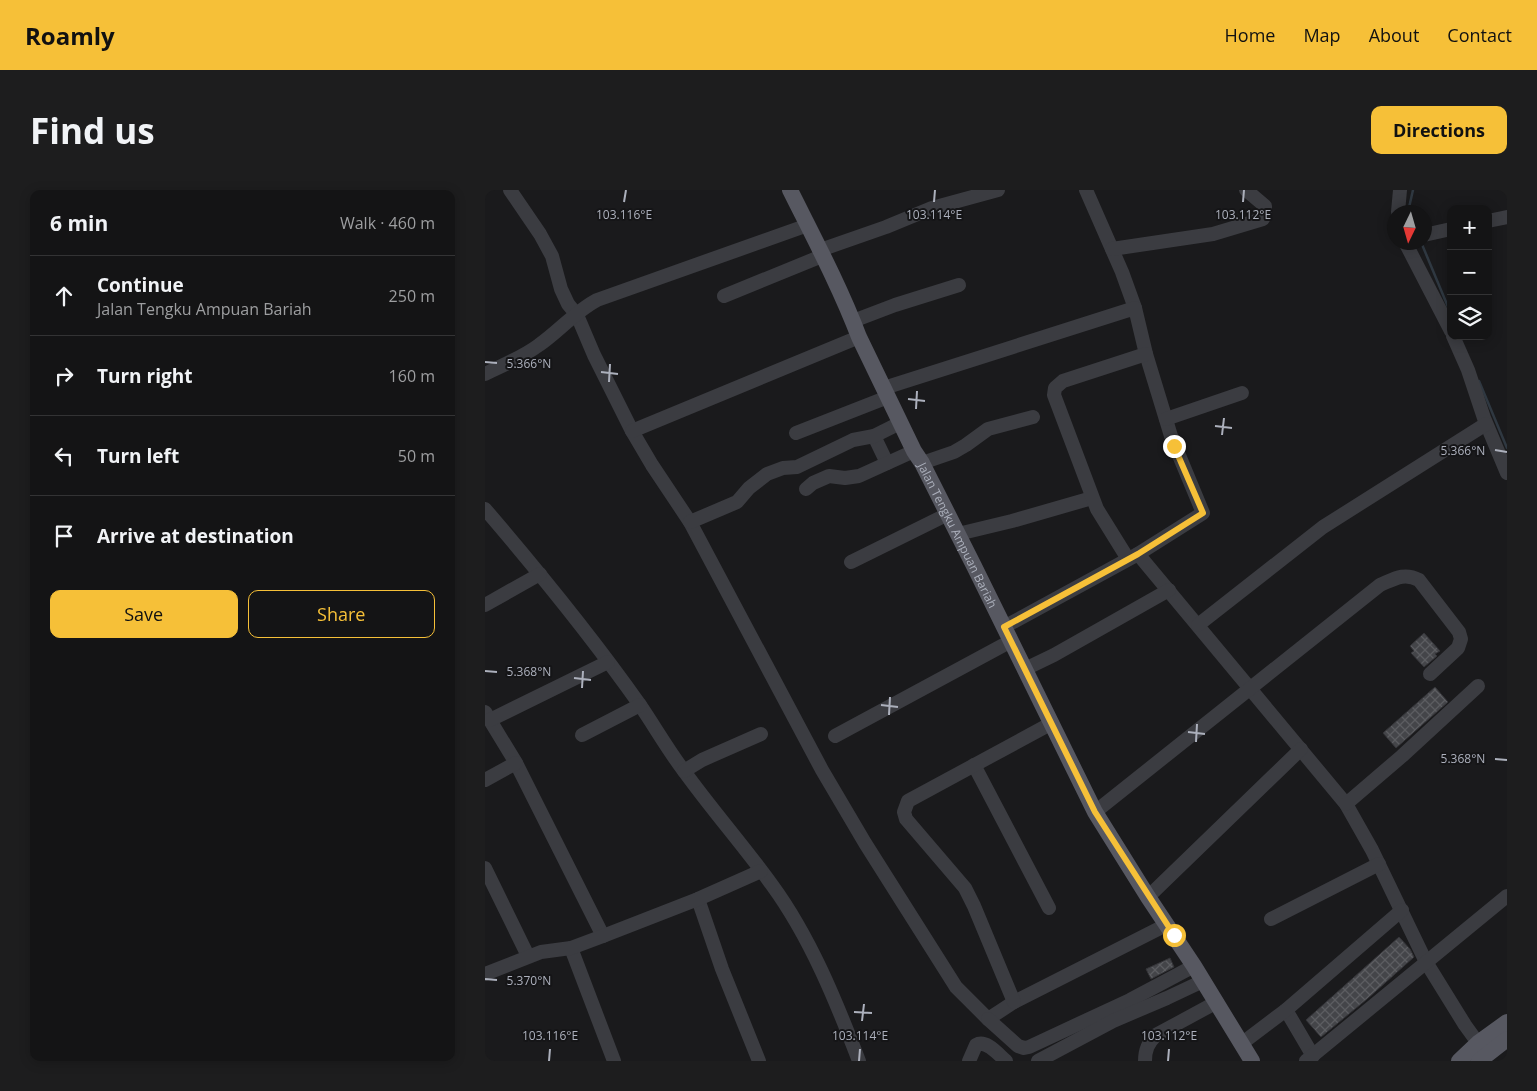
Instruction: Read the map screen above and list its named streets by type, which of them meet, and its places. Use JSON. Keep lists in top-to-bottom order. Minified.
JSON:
{"streets":{"main road":["Jalan Tengku Ampuan Bariah"]},"north":"bottom","page":{"header":"Roamly","nav":["Home","Map","About","Contact"],"buttons":["Directions",["Save","Share"]],"title":"Find us","heading":["6 min","Walk · 460 m"],"map_buttons":["+","−"],"list":[["Continue","Jalan Tengku Ampuan Bariah","250 m"],["Turn right","160 m"],["Turn left","50 m"],"Arrive at destination"]},"coordinates":["103.116°E","103.114°E","103.112°E","5.366°N","5.368°N","5.370°N"]}
